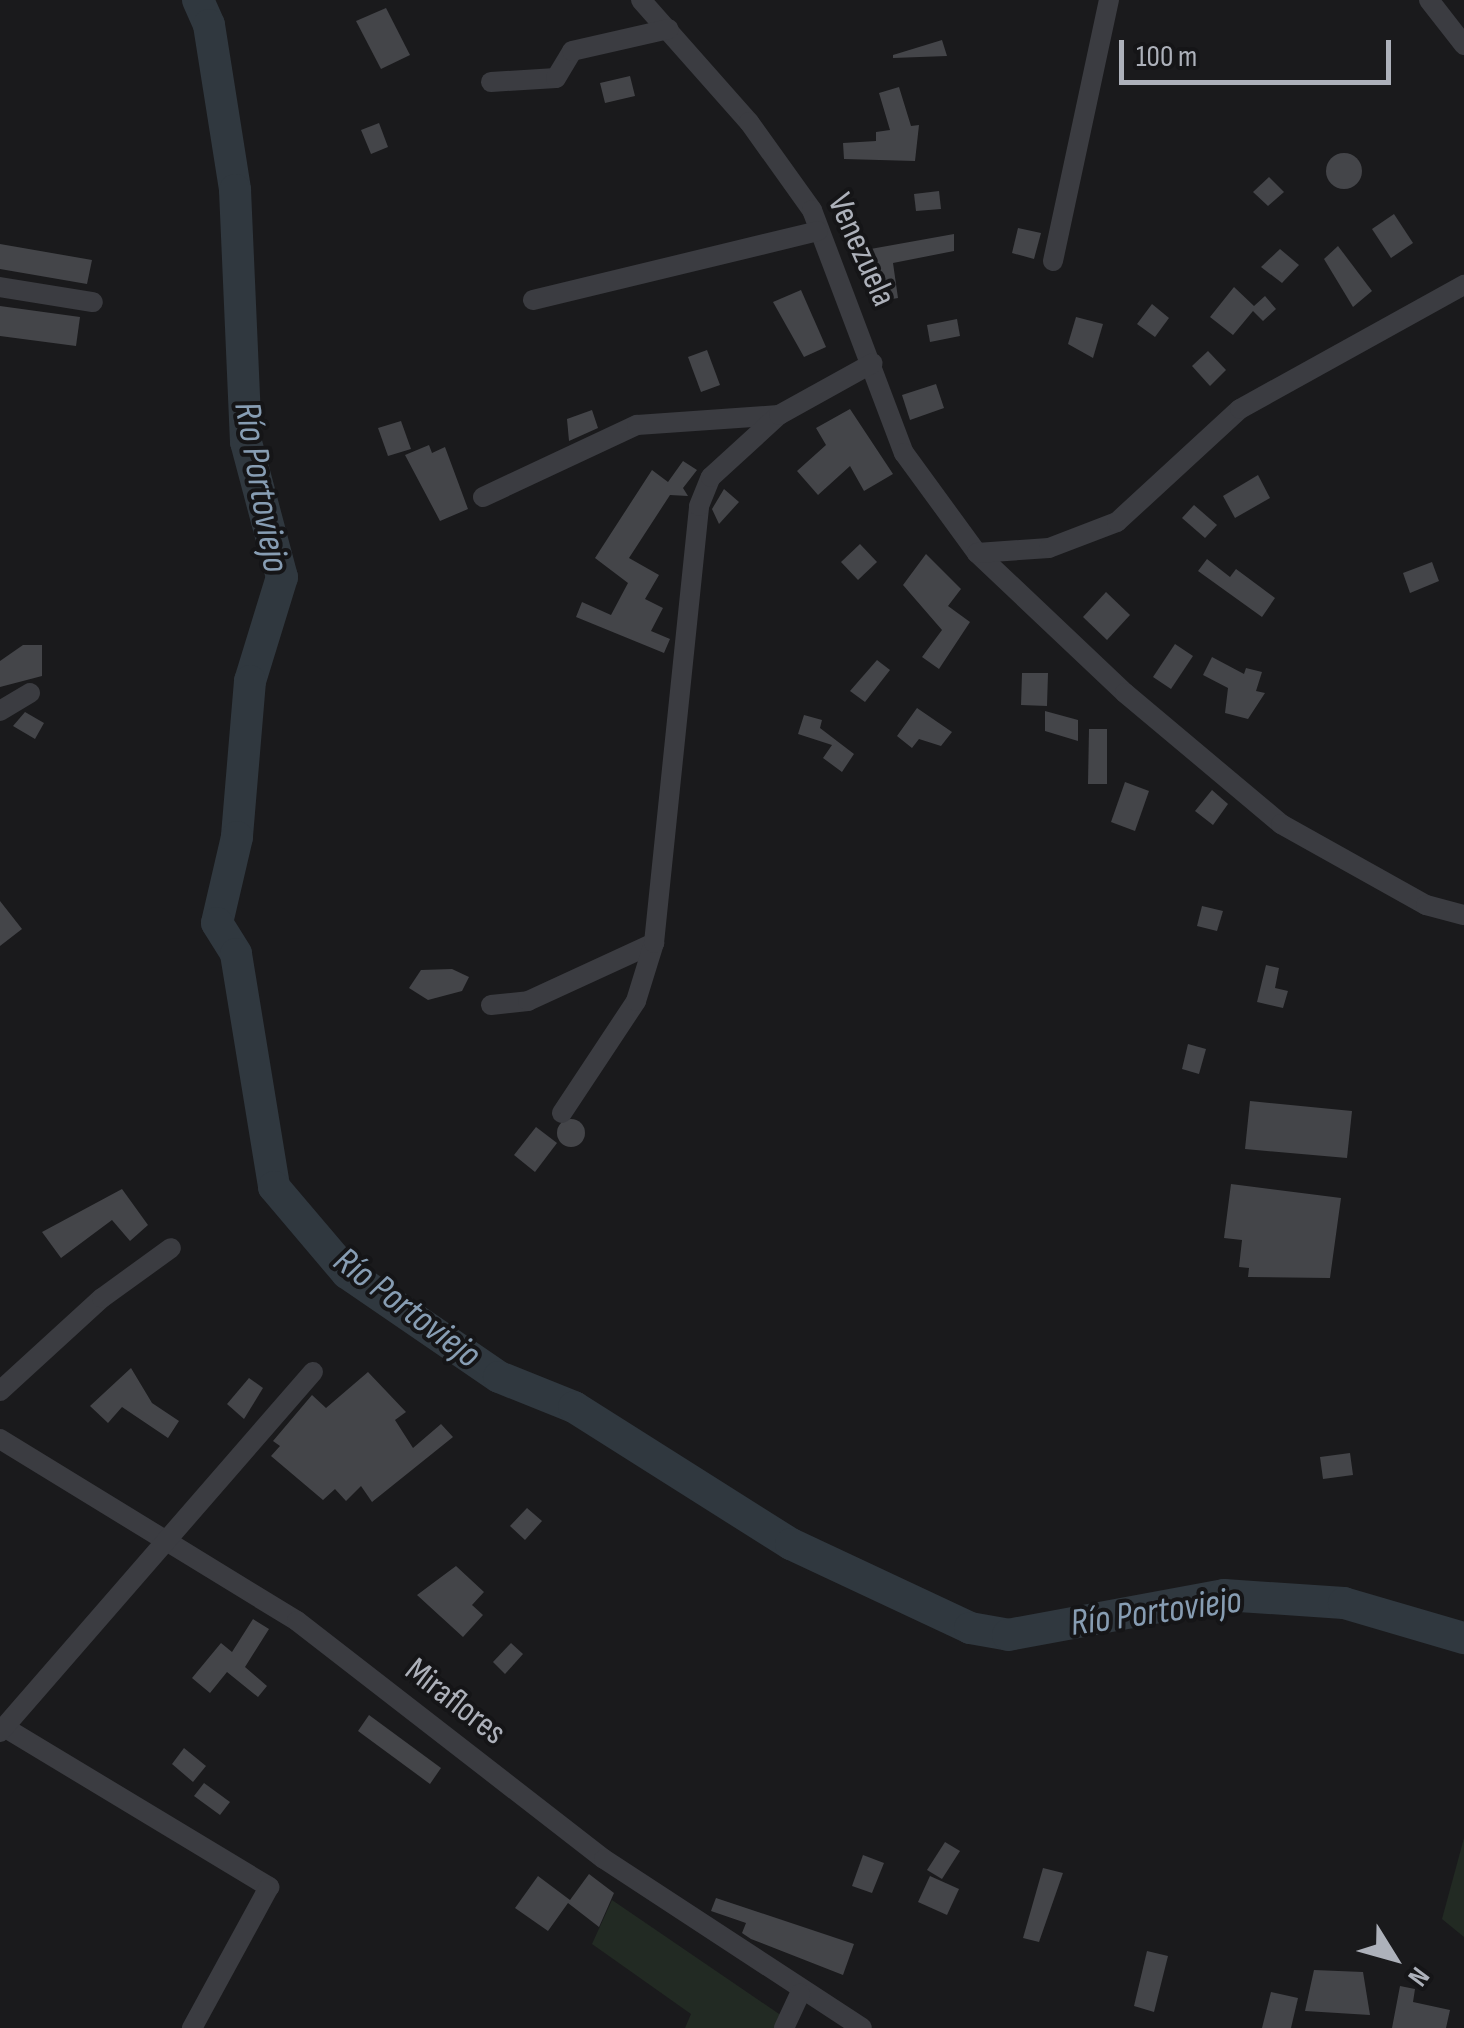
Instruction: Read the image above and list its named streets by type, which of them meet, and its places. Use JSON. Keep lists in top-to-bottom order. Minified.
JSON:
{"streets":{"street":["Venezuela","Miraflores"]},"water":["Río Portoviejo"],"scale_bar":"100 m","north":"bottom right"}
